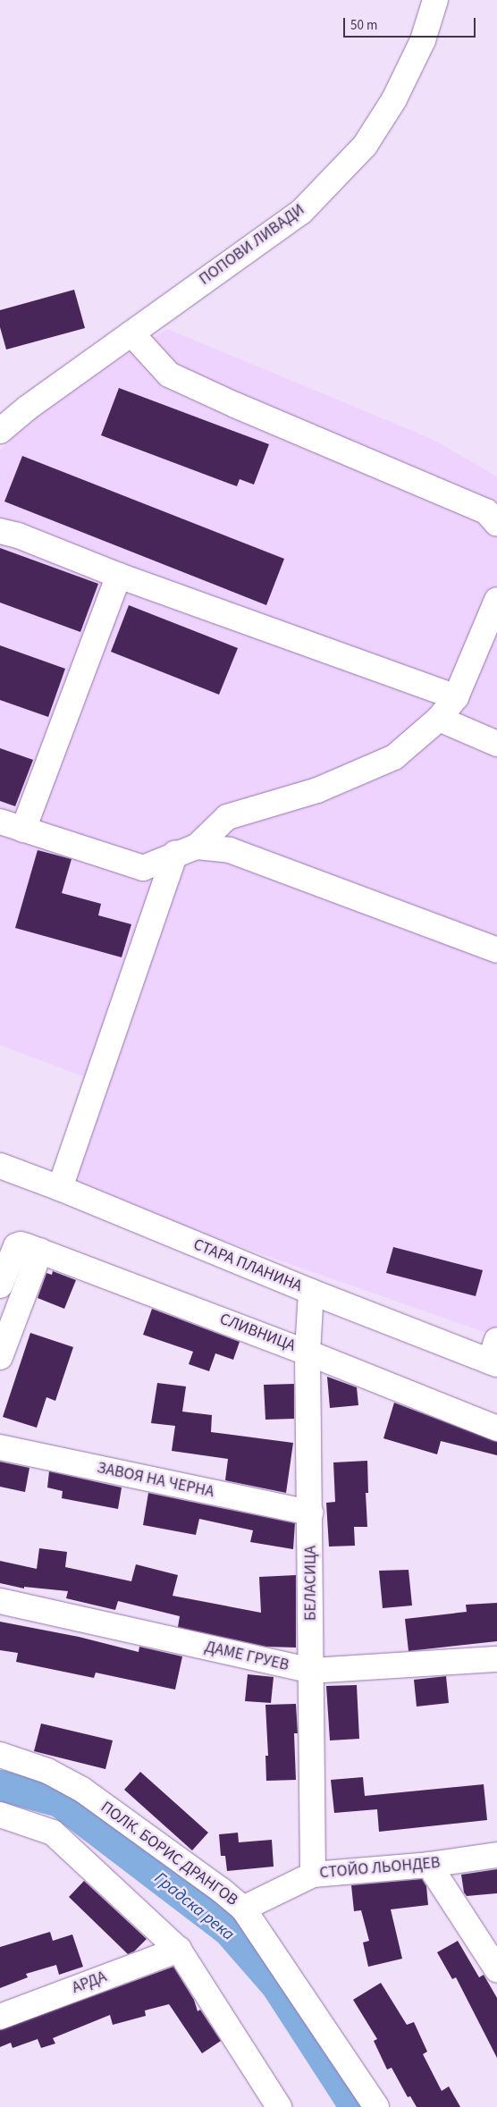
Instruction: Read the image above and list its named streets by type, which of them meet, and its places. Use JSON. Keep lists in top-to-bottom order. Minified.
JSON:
{"streets":{"street":["ПОПОВИ ЛИВАДИ","СТАРА ПЛАНИНА","СЛИВНИЦА","ЗАВОЯ НА ЧЕРНА","БЕЛАСИЦА","ДАМЕ ГРУЕВ","ПОЛК. БОРИС ДРАНГОВ","СТОЙО ЛЬОНДЕВ","АРДА"]},"crossings":[["СТАРА ПЛАНИНА","БЕЛАСИЦА"],["СЛИВНИЦА","БЕЛАСИЦА"],["ЗАВОЯ НА ЧЕРНА","БЕЛАСИЦА"],["БЕЛАСИЦА","ДАМЕ ГРУЕВ"],["БЕЛАСИЦА","СТОЙО ЛЬОНДЕВ"],["ПОЛК. БОРИС ДРАНГОВ","СТОЙО ЛЬОНДЕВ"]],"water":["Градска река"],"scale_bar":"50 m"}
